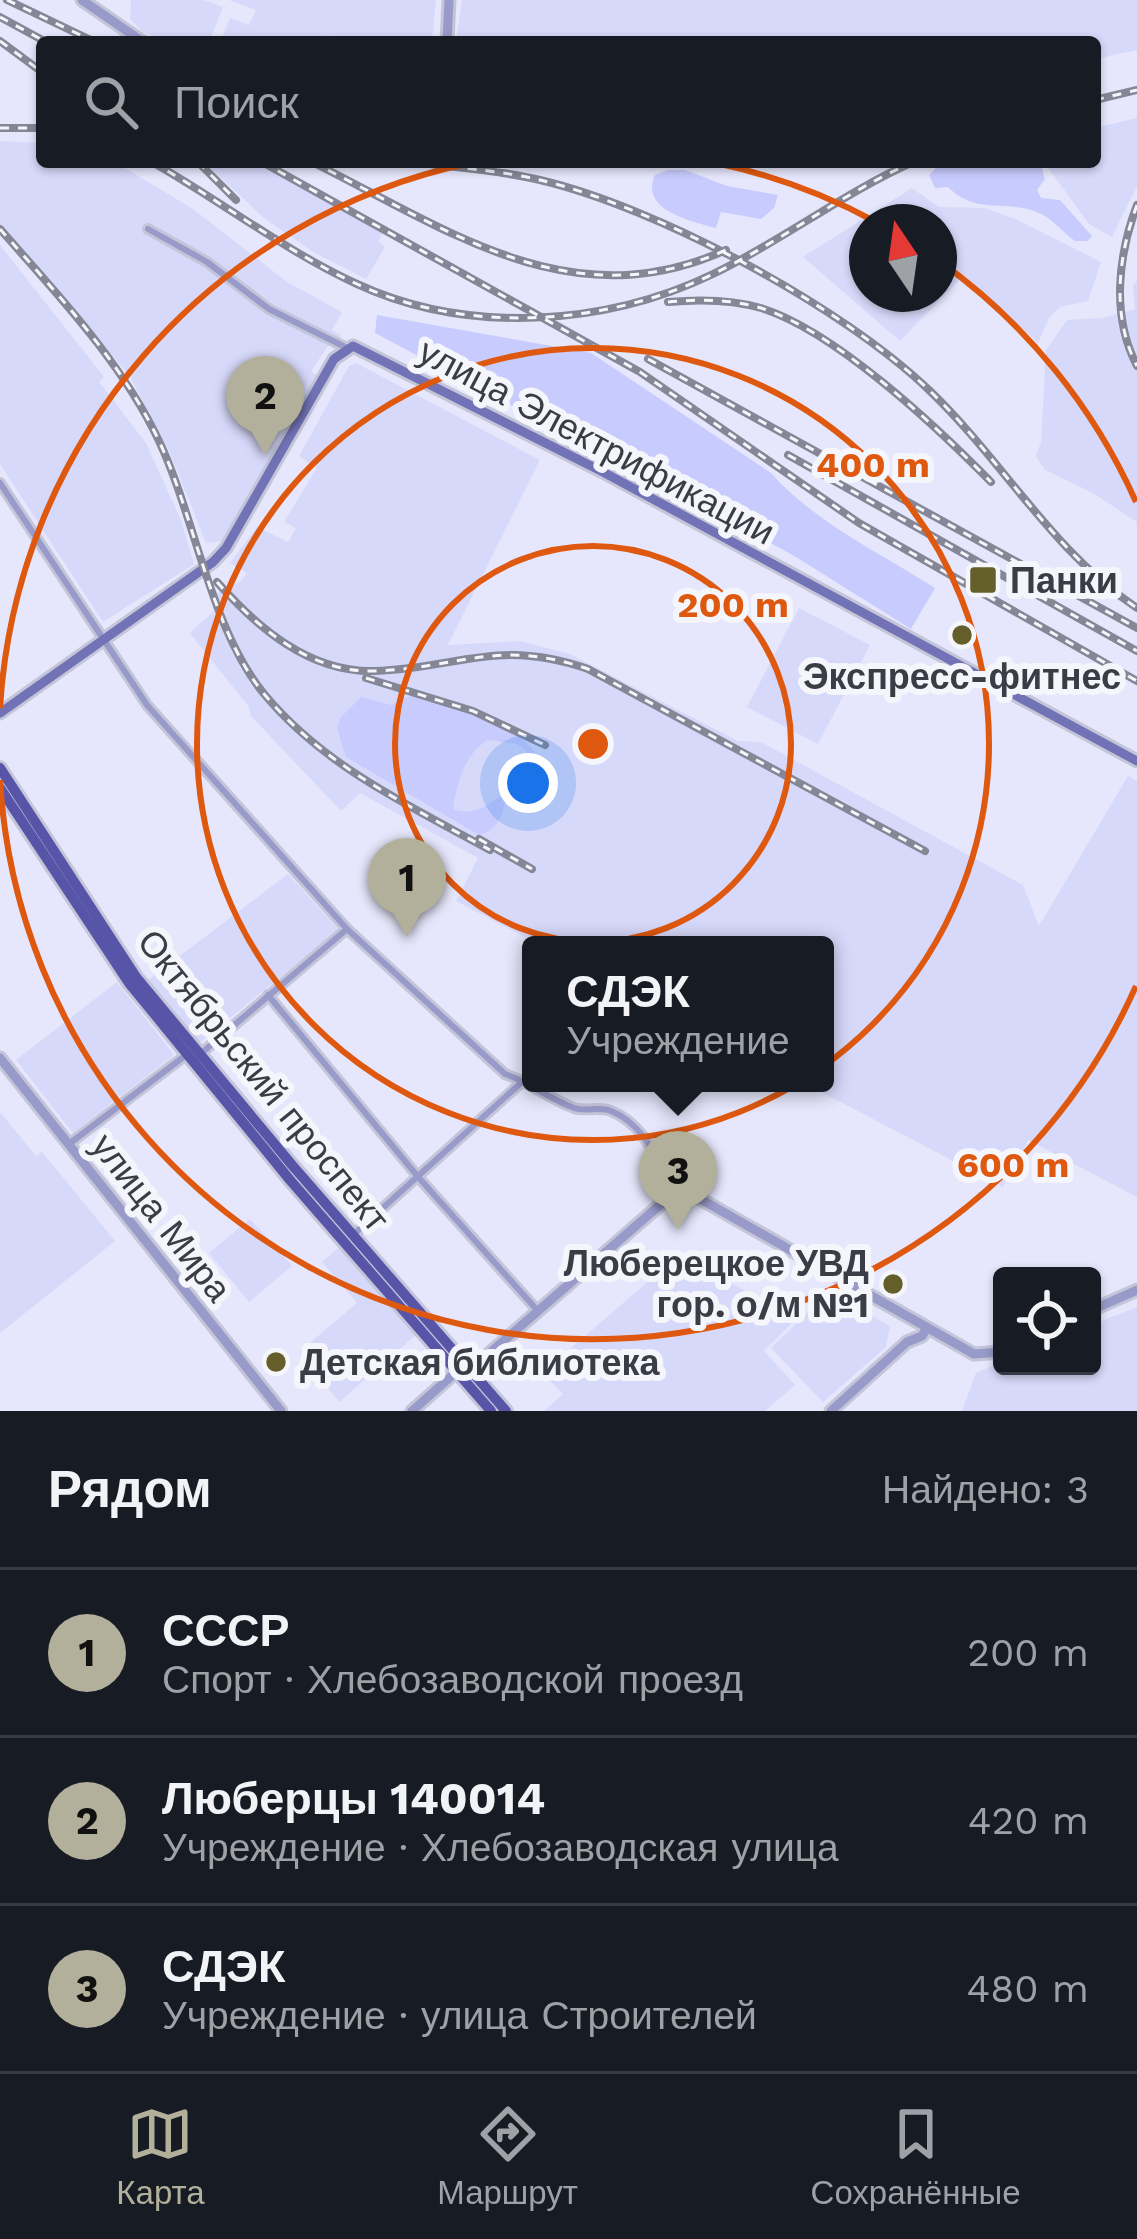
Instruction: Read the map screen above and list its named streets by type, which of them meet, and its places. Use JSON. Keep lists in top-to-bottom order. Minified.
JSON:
{"streets":{"main road":["улица Электрификации","Октябрьский проспект"],"street":["улица Мира"]},"places":{"transit":["Панки"],"other":["Экспресс-фитнес","Люберецкое УВД гор. о/м №1","Детская библиотека"]},"north":"top","page":{"search":"Поиск","pins":["2","1","3"],"popup":["СДЭК","Учреждение"],"heading":["Рядом","Найдено: 3"],"list":[{"mark":"1","name":"СССР","note":"Спорт · Хлебозаводской проезд","value":"200 m"},{"mark":"2","name":"Люберцы 140014","note":"Учреждение · Хлебозаводская улица","value":"420 m"},{"mark":"3","name":"СДЭК","note":"Учреждение · улица Строителей","value":"480 m"}],"nav":["Карта","Маршрут","Сохранённые"]},"rings":["400 m","200 m","600 m"]}
